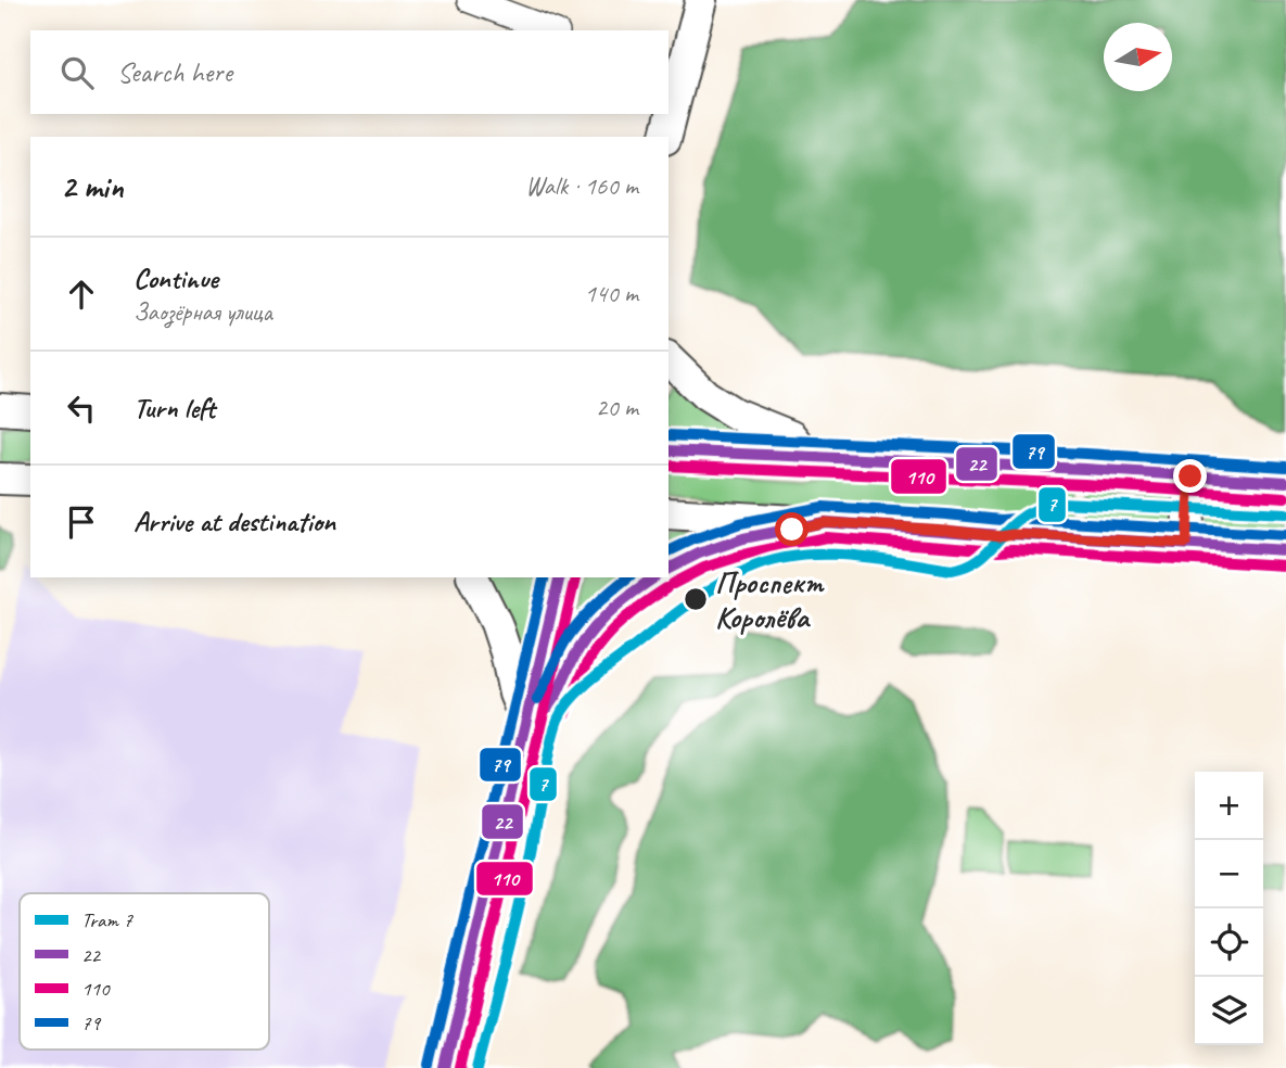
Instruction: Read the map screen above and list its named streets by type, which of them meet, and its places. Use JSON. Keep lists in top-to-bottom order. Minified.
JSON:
{"places":["Проспект Королёва"],"lines":["transit line 79","transit line 22","transit line 110","tram line 7"],"legend":["Tram 7","22","110","79"],"north":"right","page":{"search":"Search here","heading":["2 min","Walk · 160 m"],"list":[["Continue","Заозёрная улица","140 m"],["Turn left","20 m"],"Arrive at destination"],"map_buttons":["+","−"]}}
